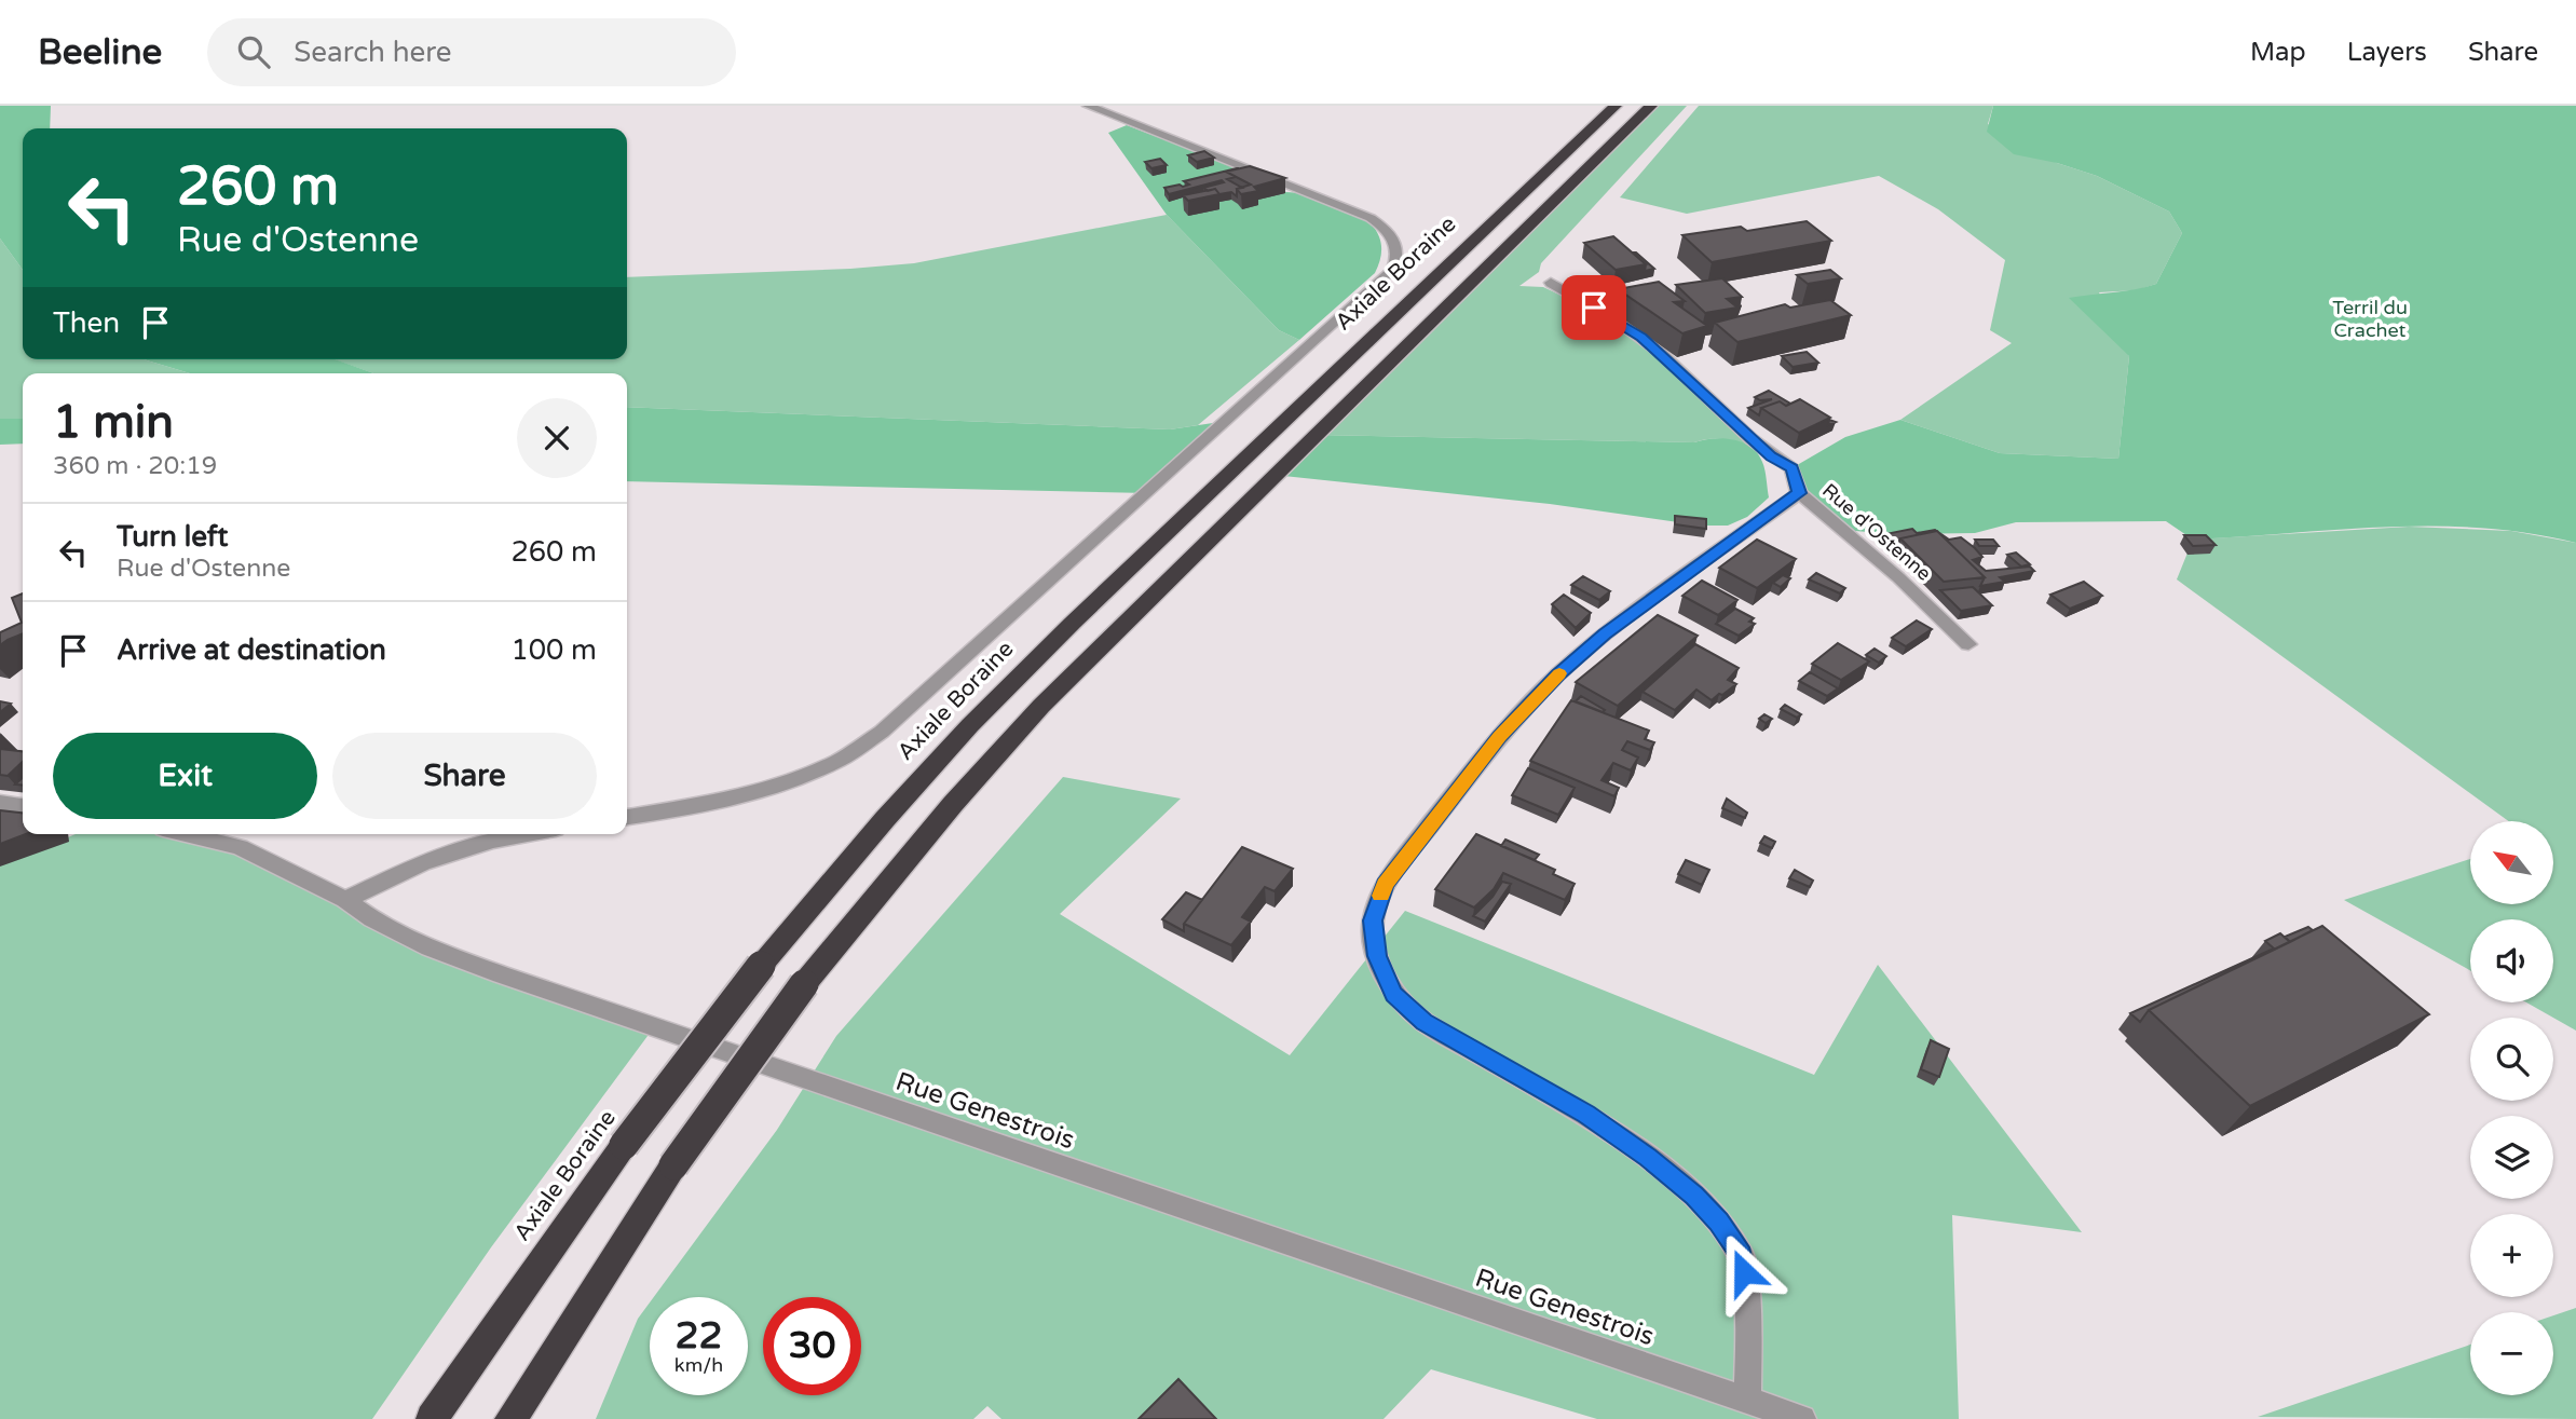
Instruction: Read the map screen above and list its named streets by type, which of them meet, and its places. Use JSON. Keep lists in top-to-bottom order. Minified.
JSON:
{"streets":{"highway":["Axiale Boraine"],"street":["Rue d'Ostenne","Rue Genestrois"]},"parks":["Terril du Crachet"],"north":"top left","page":{"header":"Beeline","search":"Search here","nav":["Map","Layers","Share"],"turn":["260 m","Rue d'Ostenne"],"then":"Then","heading":["1 min","360 m · 20:19"],"list":[{"name":"Turn left","note":"Rue d'Ostenne","value":"260 m"},{"name":"Arrive at destination","value":"100 m"}],"buttons":["Exit","Share"],"map_buttons":["+","−"],"speed":"22 km/h","limit":"30"}}
